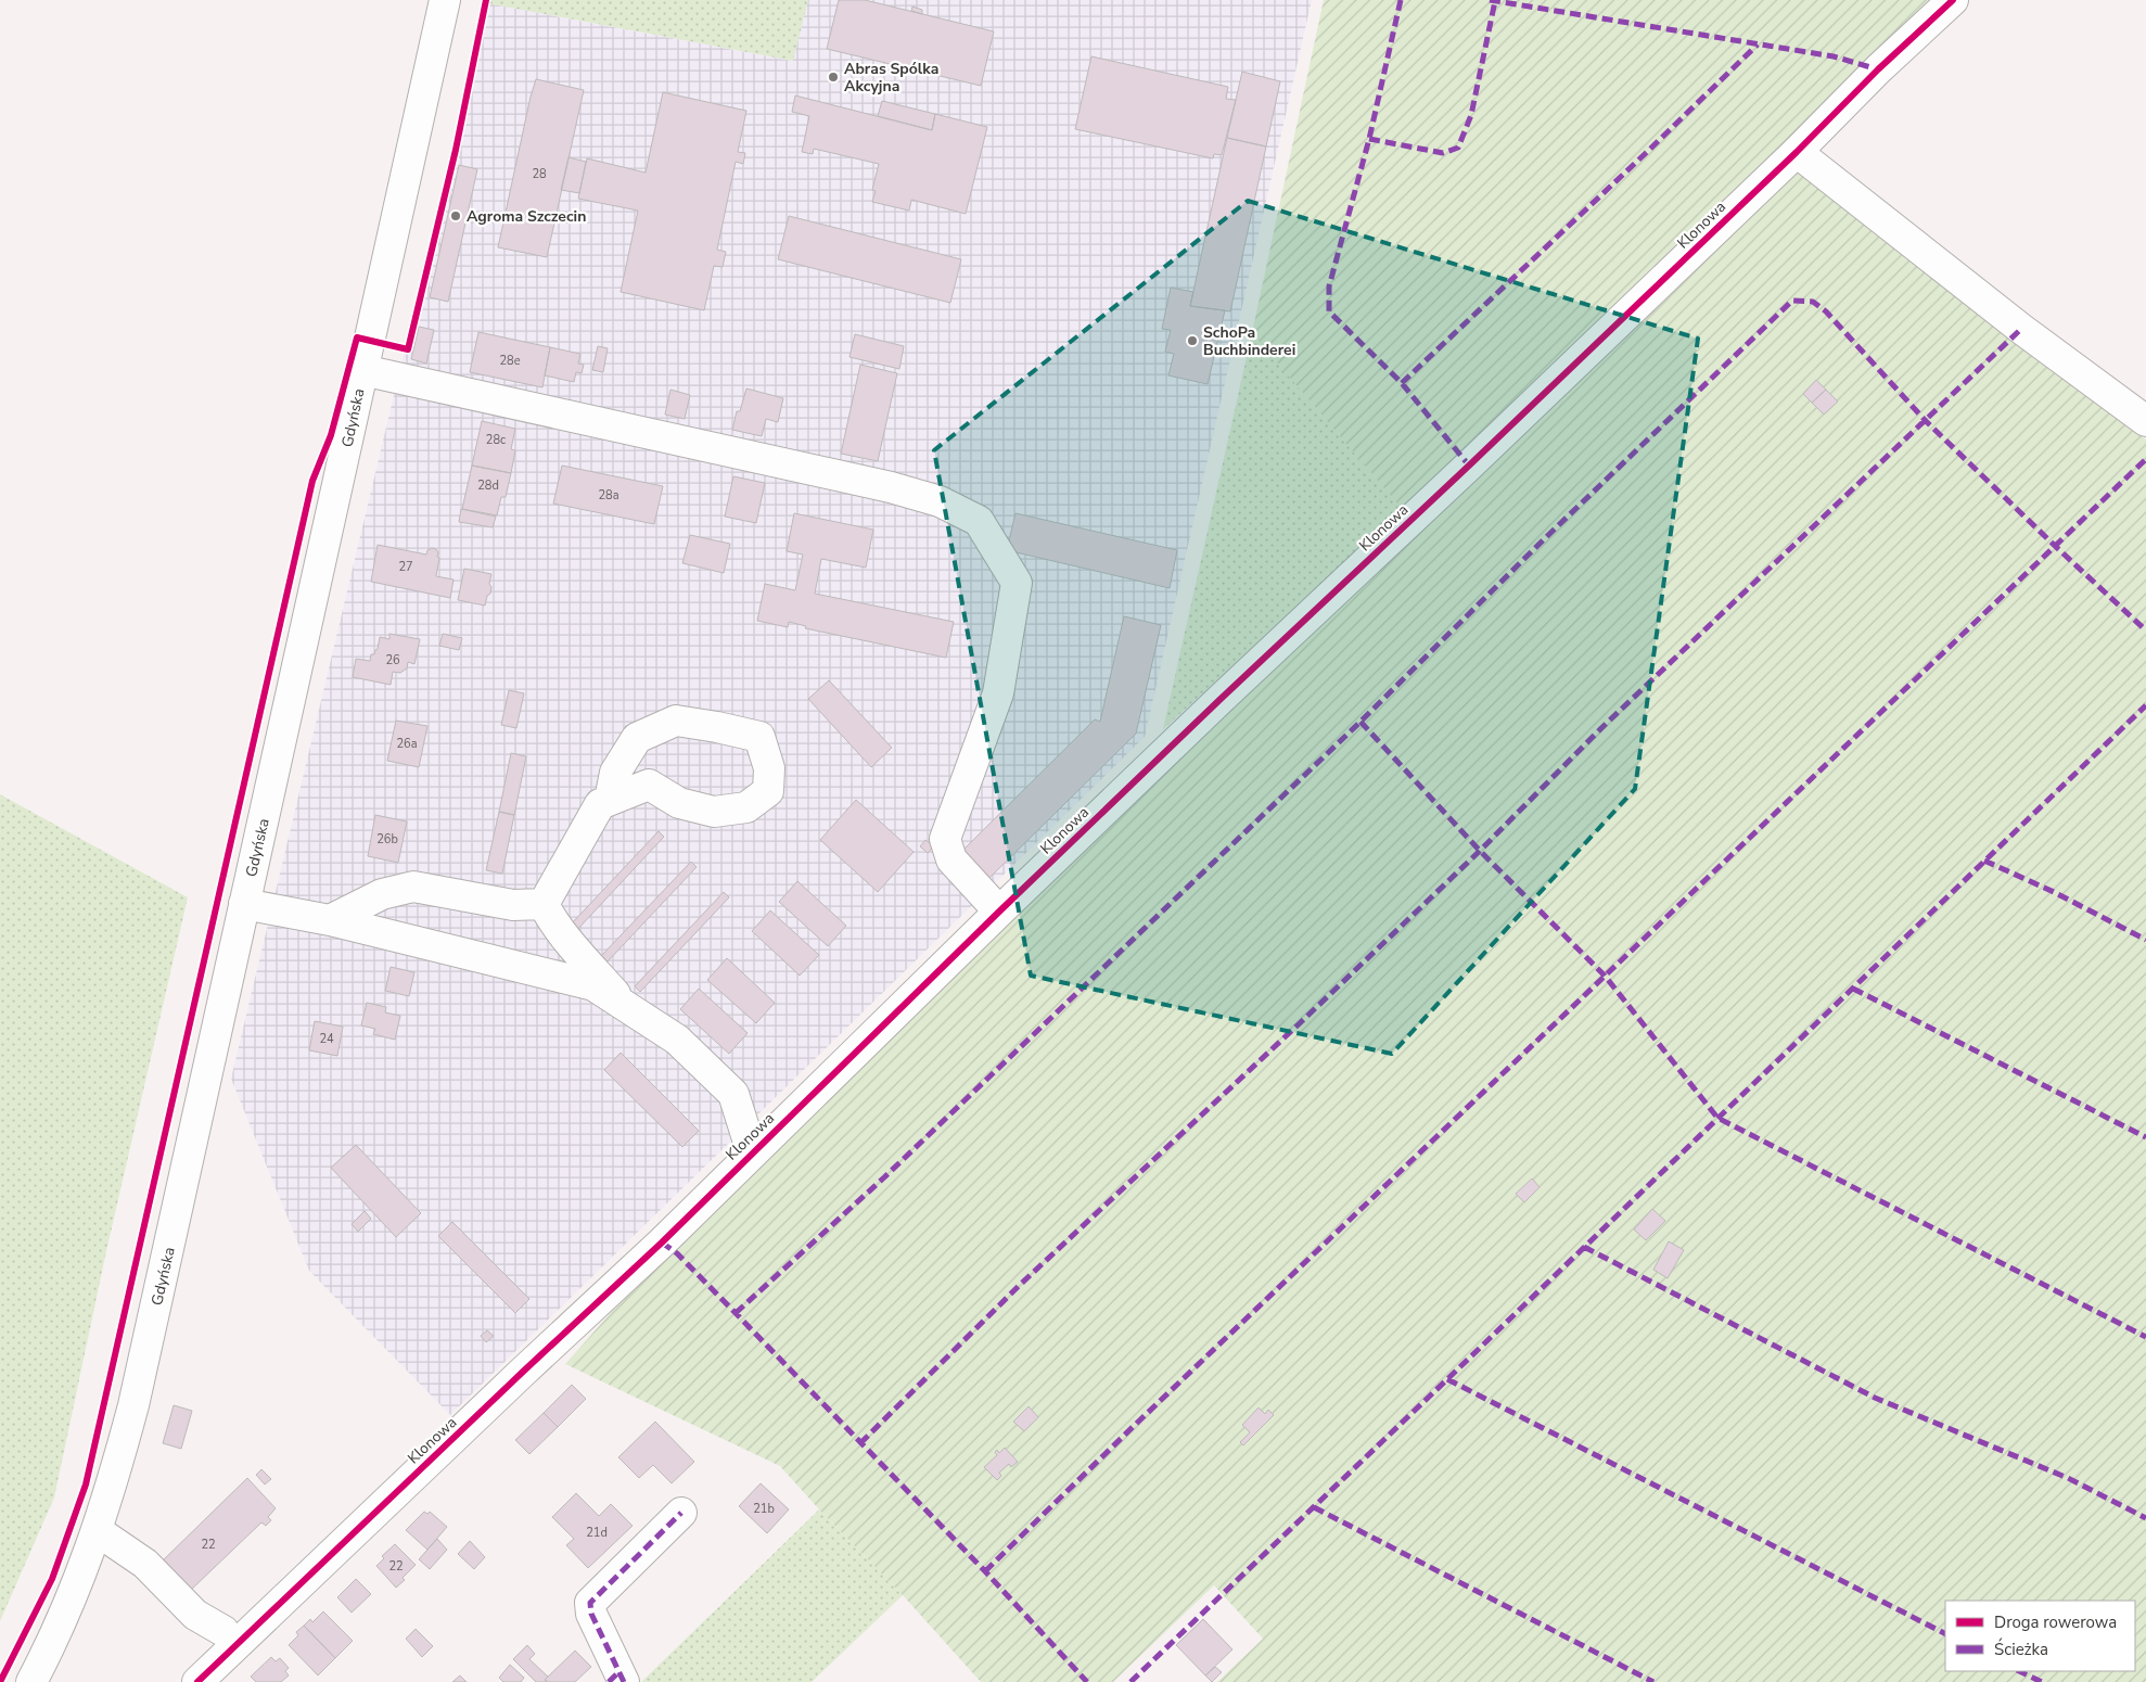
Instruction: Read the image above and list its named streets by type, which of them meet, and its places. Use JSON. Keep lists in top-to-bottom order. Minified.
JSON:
{"streets":{"street":["Klonowa","Gdyńska"]},"places":["Abras Spólka Akcyjna","Agroma Szczecin","SchoPa Buchbinderei"],"house_numbers":["28","28e","28c","28d","28a","27","26","26a","26b","24","21b","21d","22","22"],"legend":["Droga rowerowa","Ścieżka"]}
